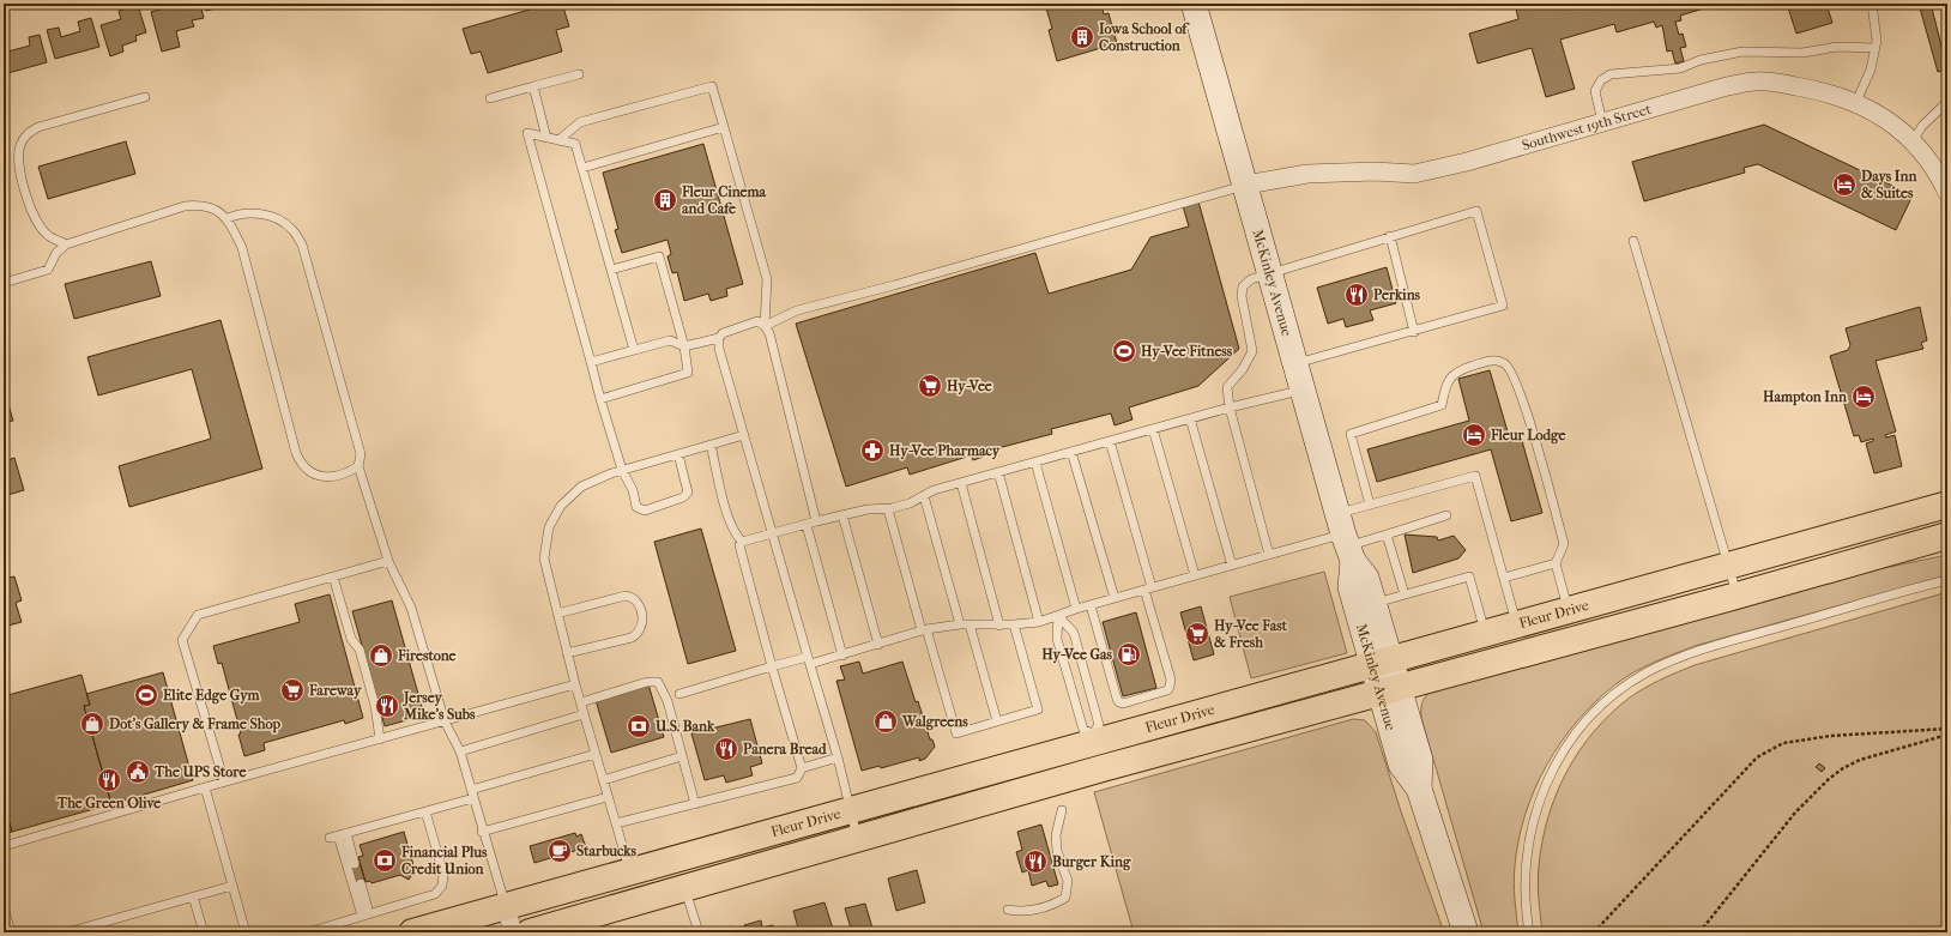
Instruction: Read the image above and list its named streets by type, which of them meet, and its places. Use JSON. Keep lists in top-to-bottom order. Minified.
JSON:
{"streets":{"main road":["McKinley Avenue","Fleur Drive"],"street":["Southwest 19th Street"]},"crossings":[["Southwest 19th Street","McKinley Avenue"],["McKinley Avenue","Fleur Drive"]],"places":{"building":["Iowa School of Construction","Fleur Cinema and Cafe"],"hotel":["Days Inn & Suites","Hampton Inn","Fleur Lodge"],"restaurant":["Perkins","Jersey Mike's Subs","Panera Bread","The Green Olive","Burger King"],"sports":["Hy-Vee Fitness","Elite Edge Gym"],"supermarket":["Hy-Vee","Hy-Vee Fast & Fresh","Fareway"],"pharmacy":["Hy-Vee Pharmacy"],"fuel station":["Hy-Vee Gas"],"shop":["Firestone","Walgreens","Dot's Gallery & Frame Shop"],"bank":["U.S. Bank","Financial Plus Credit Union"],"public building":["The UPS Store"],"cafe":["Starbucks"]}}
